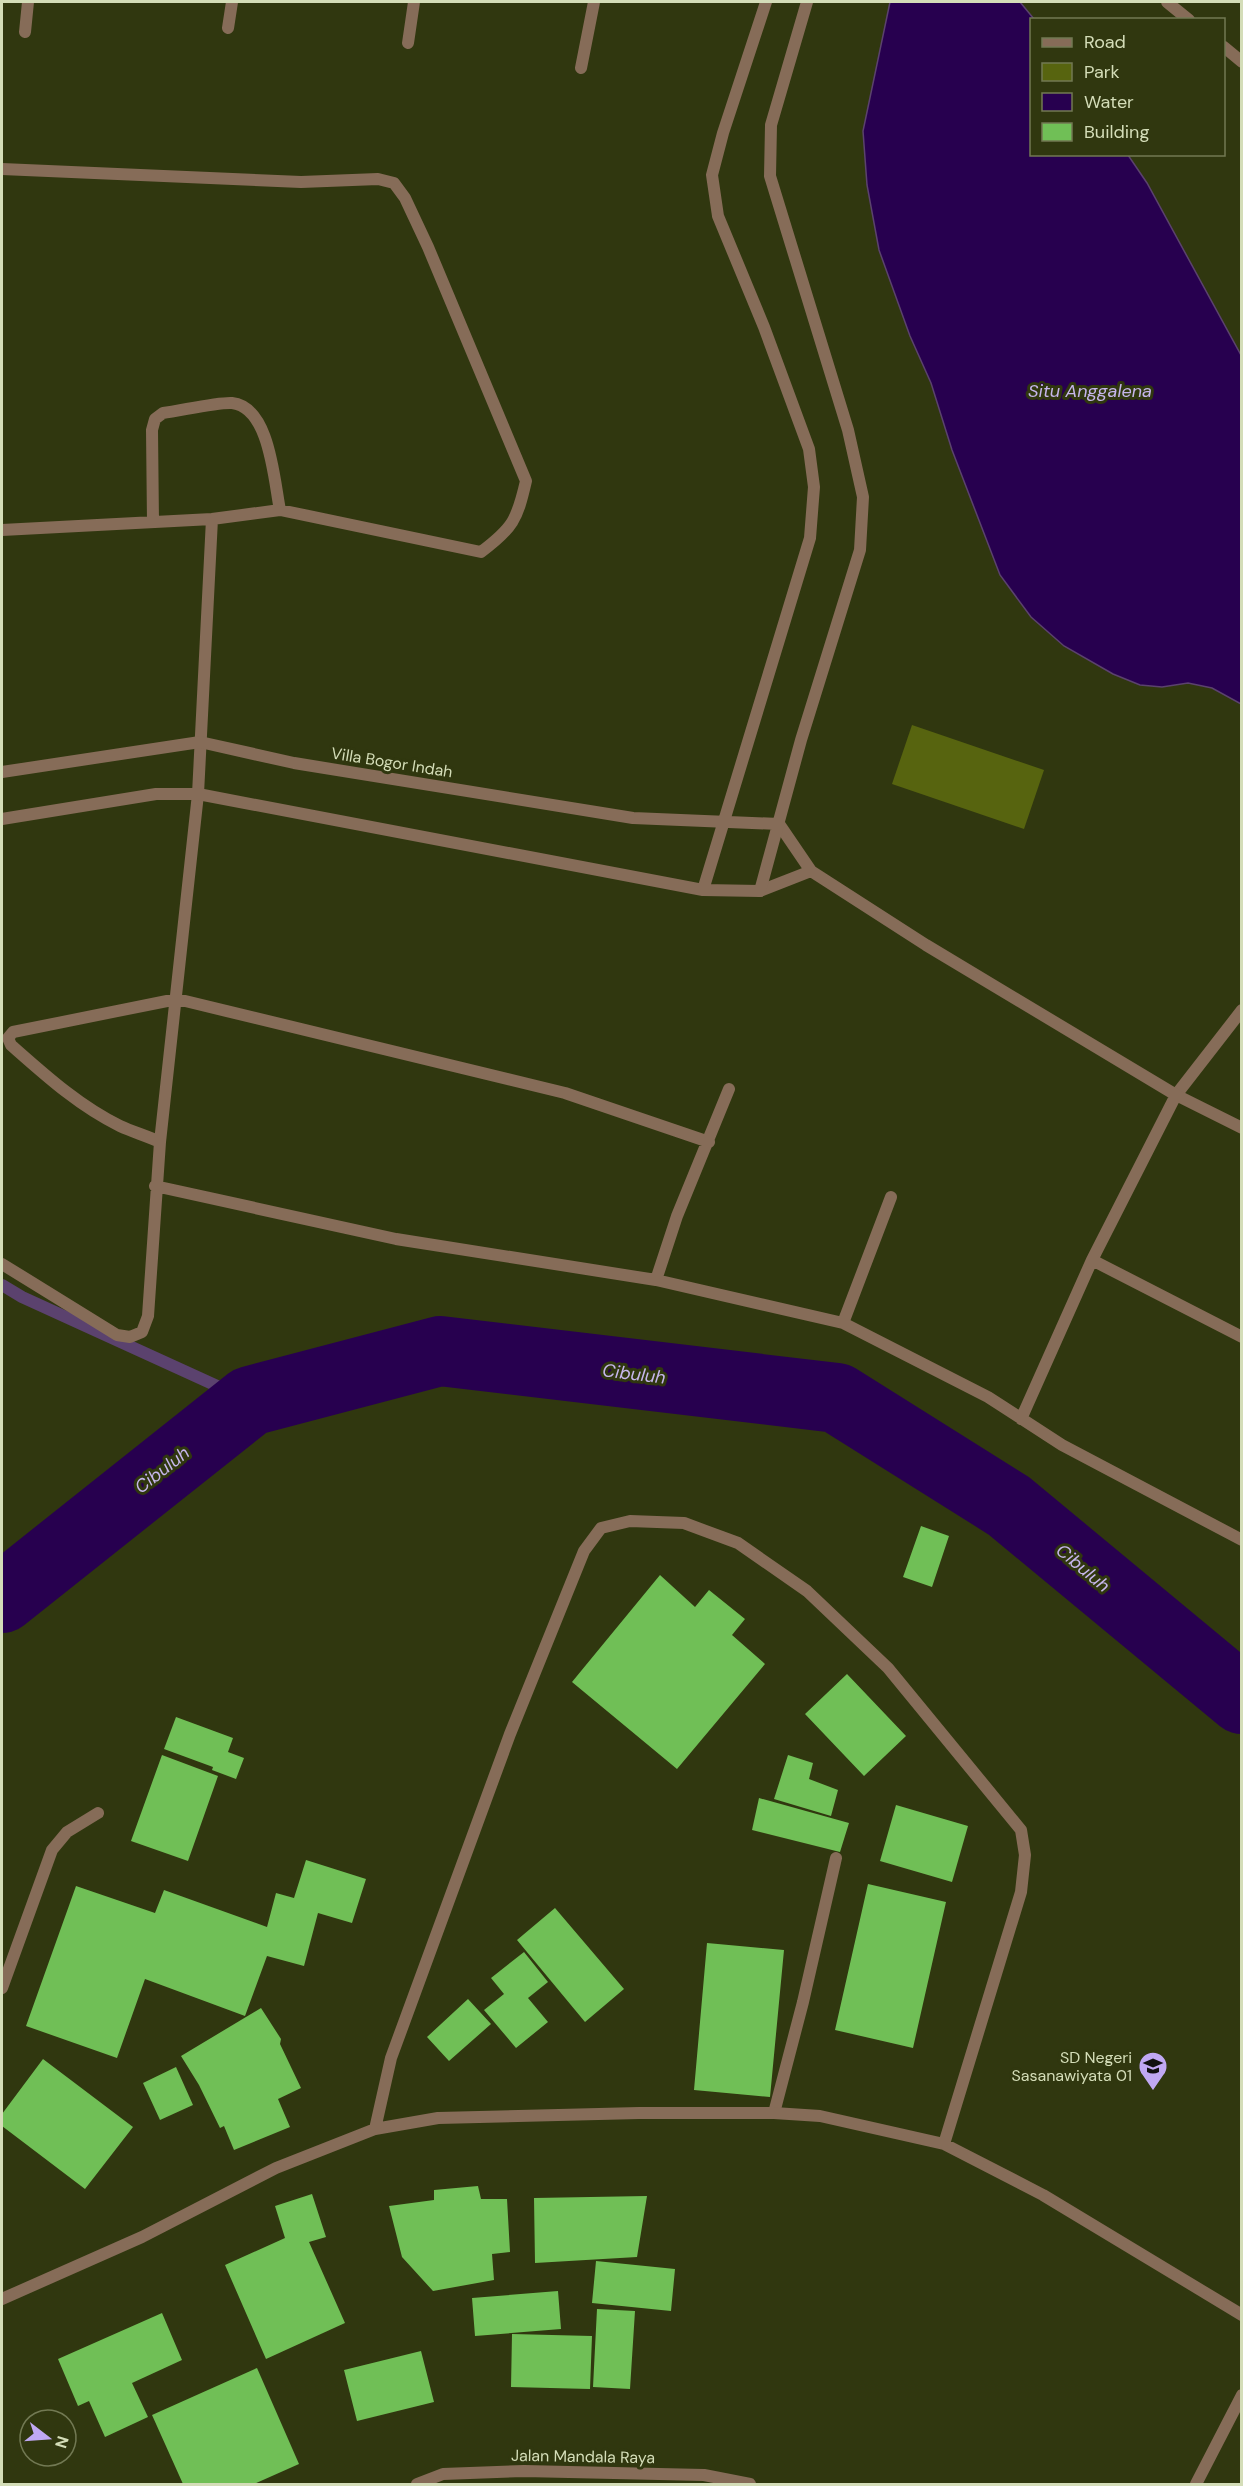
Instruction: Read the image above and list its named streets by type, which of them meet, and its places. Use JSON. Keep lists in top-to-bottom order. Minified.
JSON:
{"streets":{"street":["Villa Bogor Indah","Jalan Mandala Raya"]},"water":["Situ Anggalena","Cibuluh"],"places":{"school or university":["SD Negeri Sasanawiyata 01"]},"legend":["Road","Park","Water","Building"],"north":"right"}
